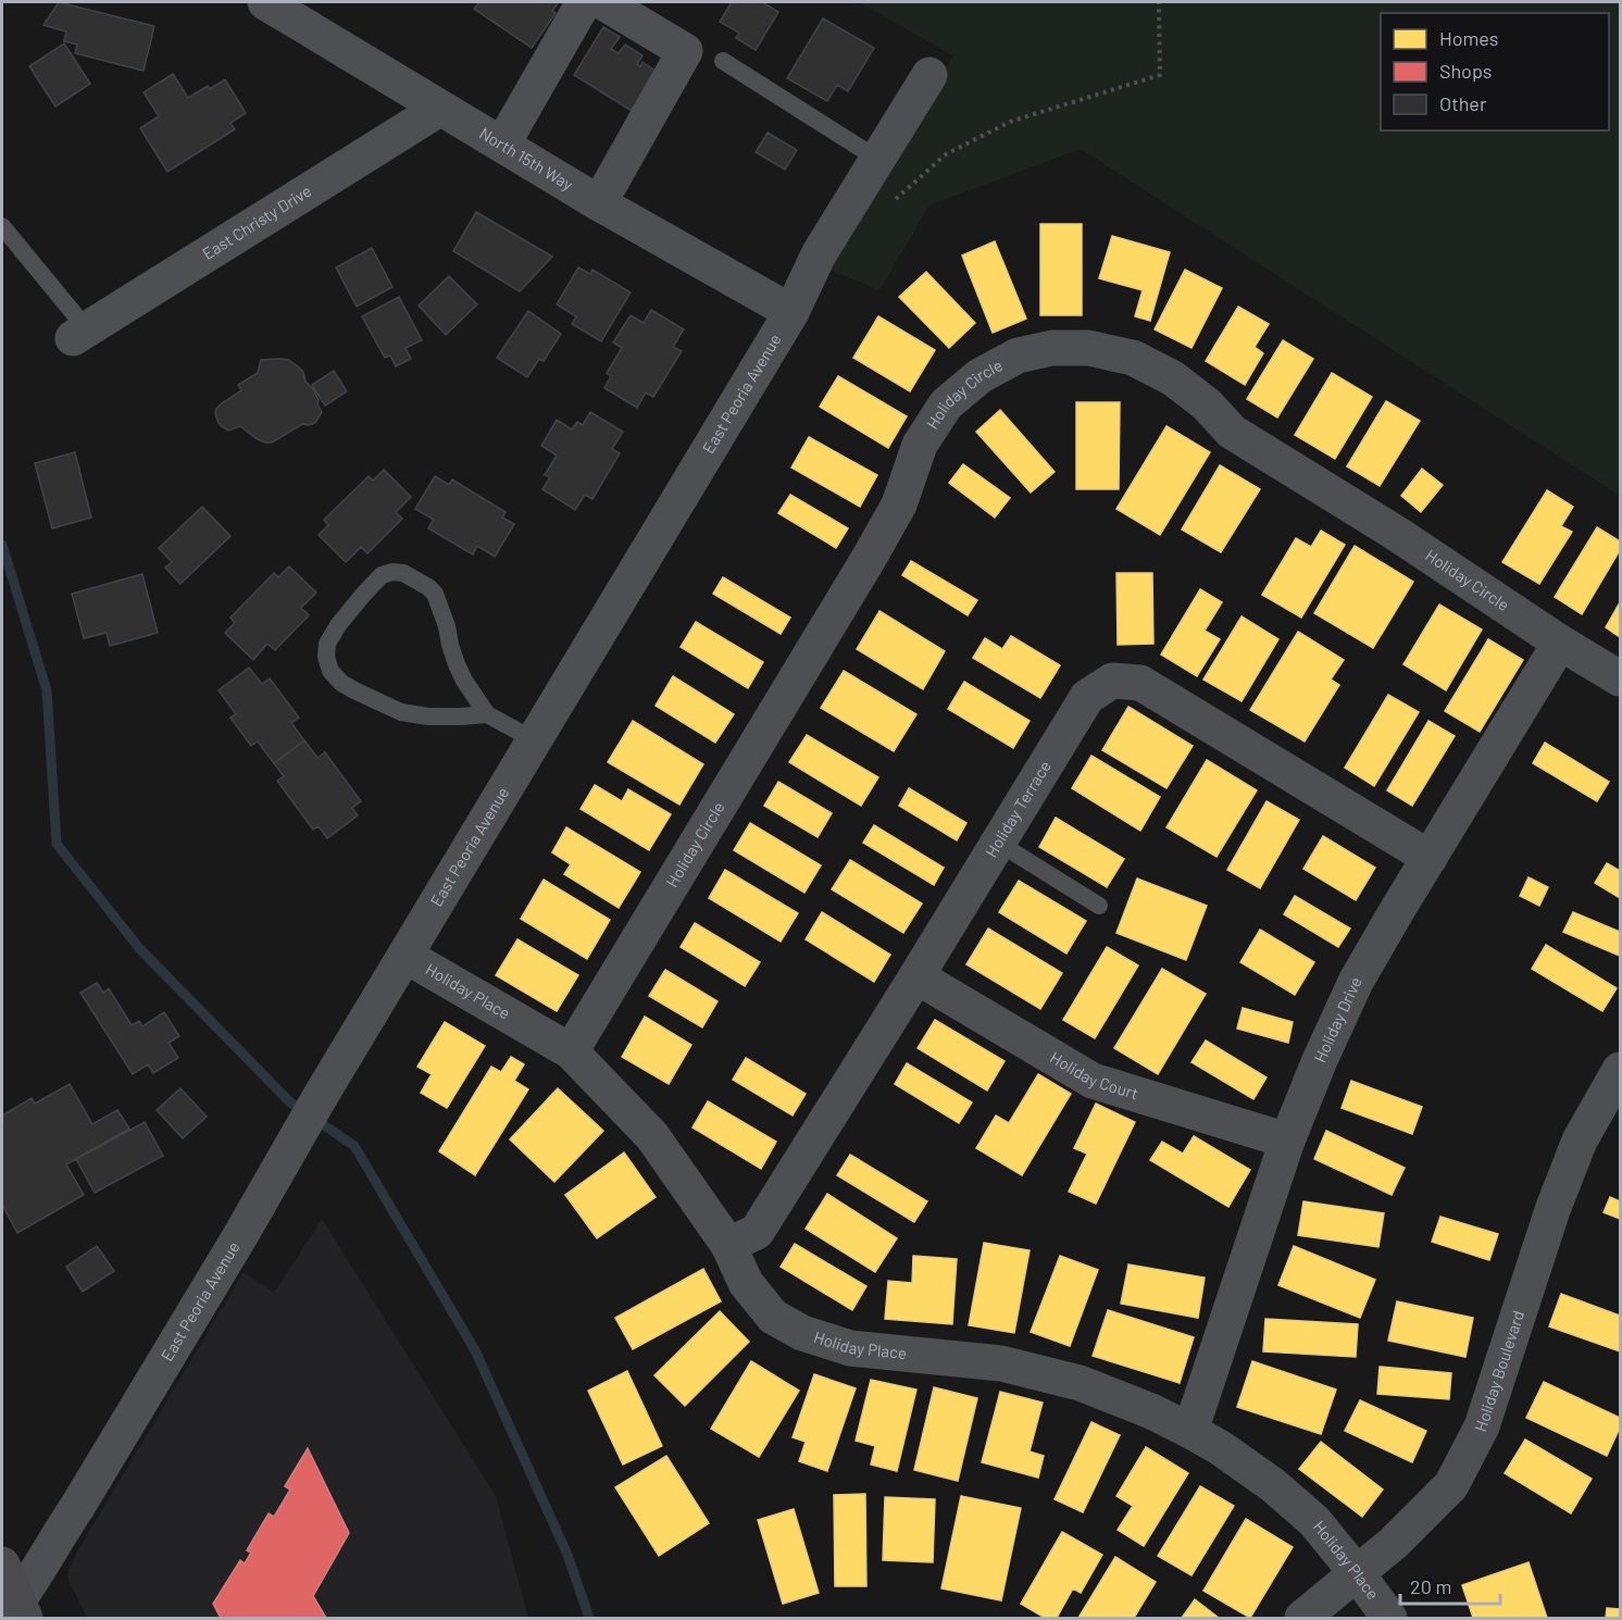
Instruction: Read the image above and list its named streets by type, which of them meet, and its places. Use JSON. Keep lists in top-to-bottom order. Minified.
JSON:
{"streets":{"street":["North 15th Way","East Christy Drive","East Peoria Avenue","Holiday Circle","Holiday Terrace","Holiday Place","Holiday Drive","Holiday Court","Holiday Boulevard"]},"crossings":[["North 15th Way","East Christy Drive"],["North 15th Way","East Peoria Avenue"],["East Peoria Avenue","Holiday Place"],["Holiday Circle","Holiday Place"],["Holiday Circle","Holiday Drive"],["Holiday Terrace","Holiday Place"],["Holiday Terrace","Holiday Drive"],["Holiday Terrace","Holiday Court"],["Holiday Place","Holiday Drive"],["Holiday Place","Holiday Boulevard"],["Holiday Drive","Holiday Court"]],"legend":["Homes","Shops","Other"],"scale_bar":"20 m"}
